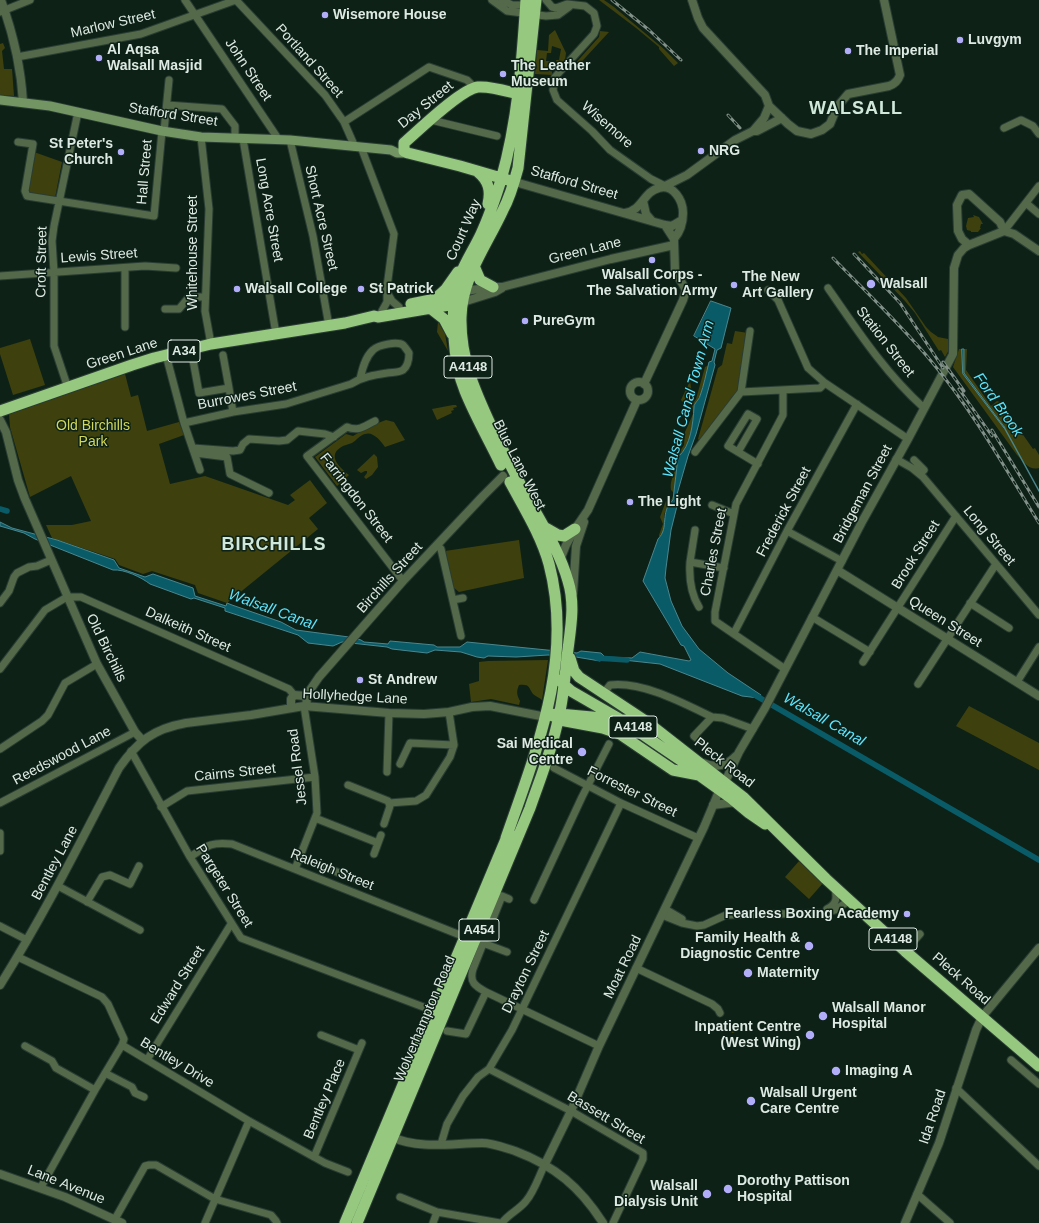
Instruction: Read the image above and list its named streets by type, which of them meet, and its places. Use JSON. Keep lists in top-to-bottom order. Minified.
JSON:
{"streets":{"highway":["Day Street","Stafford Street","Court Way","Green Lane","A34","A4148","Blue Lane West","Pleck Road","A454","Wolverhampton Road"],"street":["Marlow Street","Portland Street","John Street","Wisemore","Hall Street","Long Acre Street","Short Acre Street","Whitehouse Street","Lewis Street","Croft Street","Station Street","Burrowes Street","Bridgeman Street","Farringdon Street","Frederick Street","Long Street","Charles Street","Brook Street","Birchills Street","Queen Street","Dalkeith Street","Old Birchills","Hollyhedge Lane","Reedswood Lane","Jessel Road","Cairns Street","Forrester Street","Bentley Lane","Raleigh Street","Pargeter Street","Moat Road","Drayton Street","Edward Street","Bentley Drive","Bentley Place","Ida Road","Bassett Street","Lane Avenue"]},"crossings":[["Marlow Street","Portland Street"],["Marlow Street","John Street"],["Portland Street","Stafford Street"],["Portland Street","Green Lane"],["John Street","Stafford Street"],["Day Street","Stafford Street"],["Stafford Street","Wisemore"],["Stafford Street","Hall Street"],["Stafford Street","Long Acre Street"],["Stafford Street","Short Acre Street"],["Stafford Street","Court Way"],["Stafford Street","Whitehouse Street"],["Stafford Street","Croft Street"],["Stafford Street","A4148"],["Hall Street","Long Acre Street"],["Hall Street","Croft Street"],["Long Acre Street","Green Lane"],["Short Acre Street","Green Lane"],["Court Way","Green Lane"],["Court Way","A4148"],["Court Way","Blue Lane West"],["Green Lane","Whitehouse Street"],["Green Lane","Croft Street"],["Green Lane","Blue Lane West"],["Lewis Street","Croft Street"],["Station Street","Bridgeman Street"],["A4148","Blue Lane West"],["A4148","Hollyhedge Lane"],["A4148","Pleck Road"],["A4148","Wolverhampton Road"],["Blue Lane West","Birchills Street"],["Bridgeman Street","Long Street"],["Bridgeman Street","Charles Street"],["Bridgeman Street","Queen Street"],["Bridgeman Street","Pleck Road"],["Bridgeman Street","Moat Road"],["Farringdon Street","Birchills Street"],["Frederick Street","Charles Street"],["Long Street","Brook Street"],["Brook Street","Queen Street"],["Dalkeith Street","Old Birchills"],["Old Birchills","Hollyhedge Lane"],["Old Birchills","Reedswood Lane"],["Hollyhedge Lane","Pleck Road"],["Hollyhedge Lane","Jessel Road"],["Hollyhedge Lane","Wolverhampton Road"],["Pleck Road","Moat Road"],["Pleck Road","Wolverhampton Road"],["Pleck Road","Ida Road"],["Jessel Road","Cairns Street"],["Jessel Road","Raleigh Street"],["Cairns Street","Pargeter Street"],["Forrester Street","Moat Road"],["Forrester Street","Drayton Street"],["Bentley Lane","Pargeter Street"],["Bentley Lane","Bentley Drive"],["Raleigh Street","Pargeter Street"],["Raleigh Street","Wolverhampton Road"],["Pargeter Street","Edward Street"],["Pargeter Street","Wolverhampton Road"],["Moat Road","Bassett Street"],["Drayton Street","Bassett Street"],["Edward Street","Bentley Drive"],["Bentley Drive","Bentley Place"]],"districts":["WALSALL","BIRCHILLS"],"water":["Walsall Canal Town Arm","Ford Brook","Walsall Canal"],"parks":["Old Birchills Park"],"places":["Wisemore House","Luvgym","The Imperial","Al Aqsa Walsall Masjid","The Leather Museum","NRG","St Peter's Church","Walsall Corps - The Salvation Army","Walsall","The New Art Gallery","Walsall College","St Patrick","PureGym","The Light","St Andrew","Sai Medical Centre","Fearless Boxing Academy","Family Health & Diagnostic Centre","Maternity","Walsall Manor Hospital","Inpatient Centre (West Wing)","Imaging A","Walsall Urgent Care Centre","Dorothy Pattison Hospital","Walsall Dialysis Unit"]}
